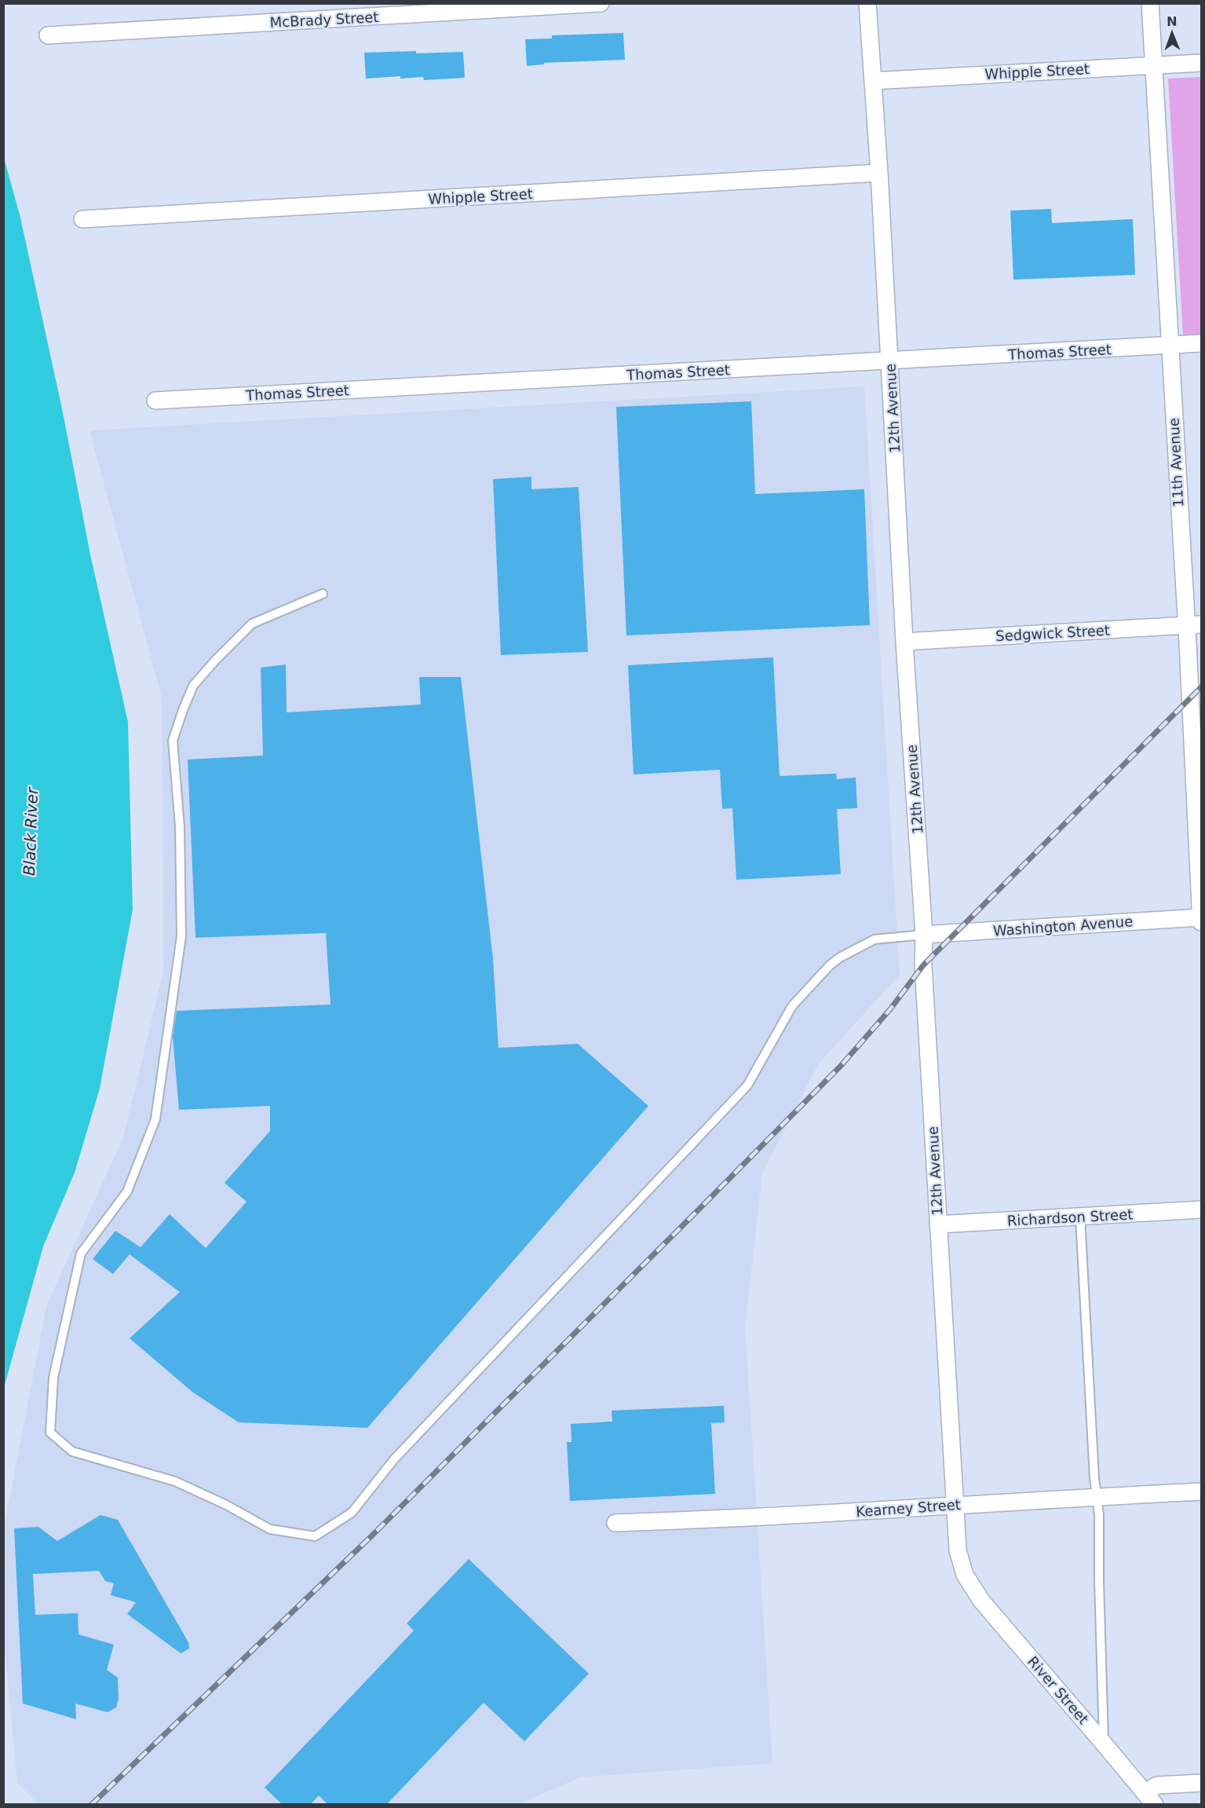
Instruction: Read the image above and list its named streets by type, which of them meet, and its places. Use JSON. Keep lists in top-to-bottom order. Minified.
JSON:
{"streets":{"street":["McBrady Street","Whipple Street","Thomas Street","12th Avenue","11th Avenue","Sedgwick Street","Washington Avenue","Richardson Street","Kearney Street","River Street"]},"crossings":[["Whipple Street","12th Avenue"],["Whipple Street","11th Avenue"],["Thomas Street","12th Avenue"],["Thomas Street","11th Avenue"],["12th Avenue","Sedgwick Street"],["12th Avenue","Washington Avenue"],["12th Avenue","Richardson Street"],["12th Avenue","Kearney Street"],["12th Avenue","River Street"],["11th Avenue","Sedgwick Street"],["11th Avenue","Washington Avenue"]],"water":["Black River"],"north":"top"}
